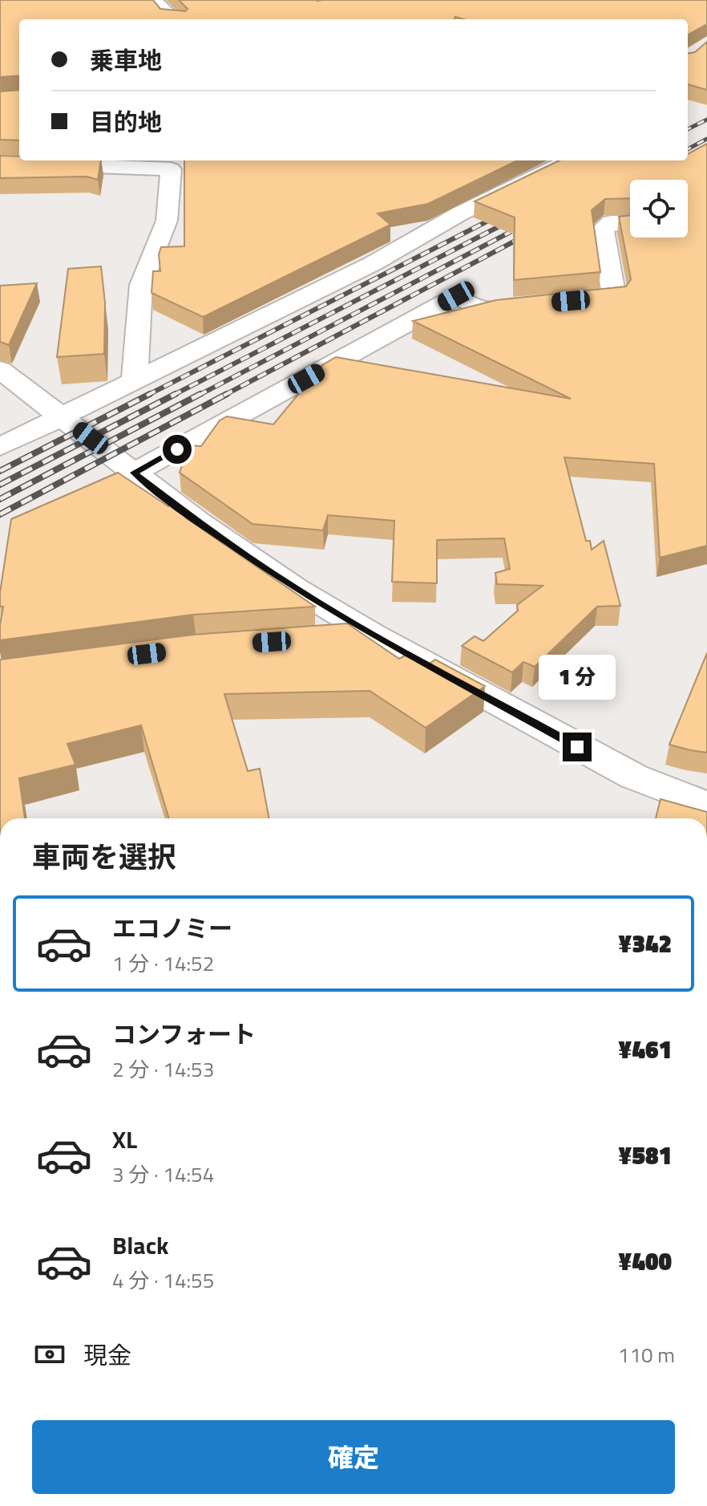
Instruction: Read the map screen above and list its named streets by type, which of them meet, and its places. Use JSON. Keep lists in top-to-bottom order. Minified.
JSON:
{"page":{"banner":["乗車地","目的地"],"bubble":"1 分","heading":"車両を選択","list":[{"name":"エコノミー","note":"1 分 · 14:52","value":"¥342"},{"name":"コンフォート","note":"2 分 · 14:53","value":"¥461"},{"name":"XL","note":"3 分 · 14:54","value":"¥581"},{"name":"Black","note":"4 分 · 14:55","value":"¥400"}],"pay":["現金","110 m"],"buttons":"確定"}}
